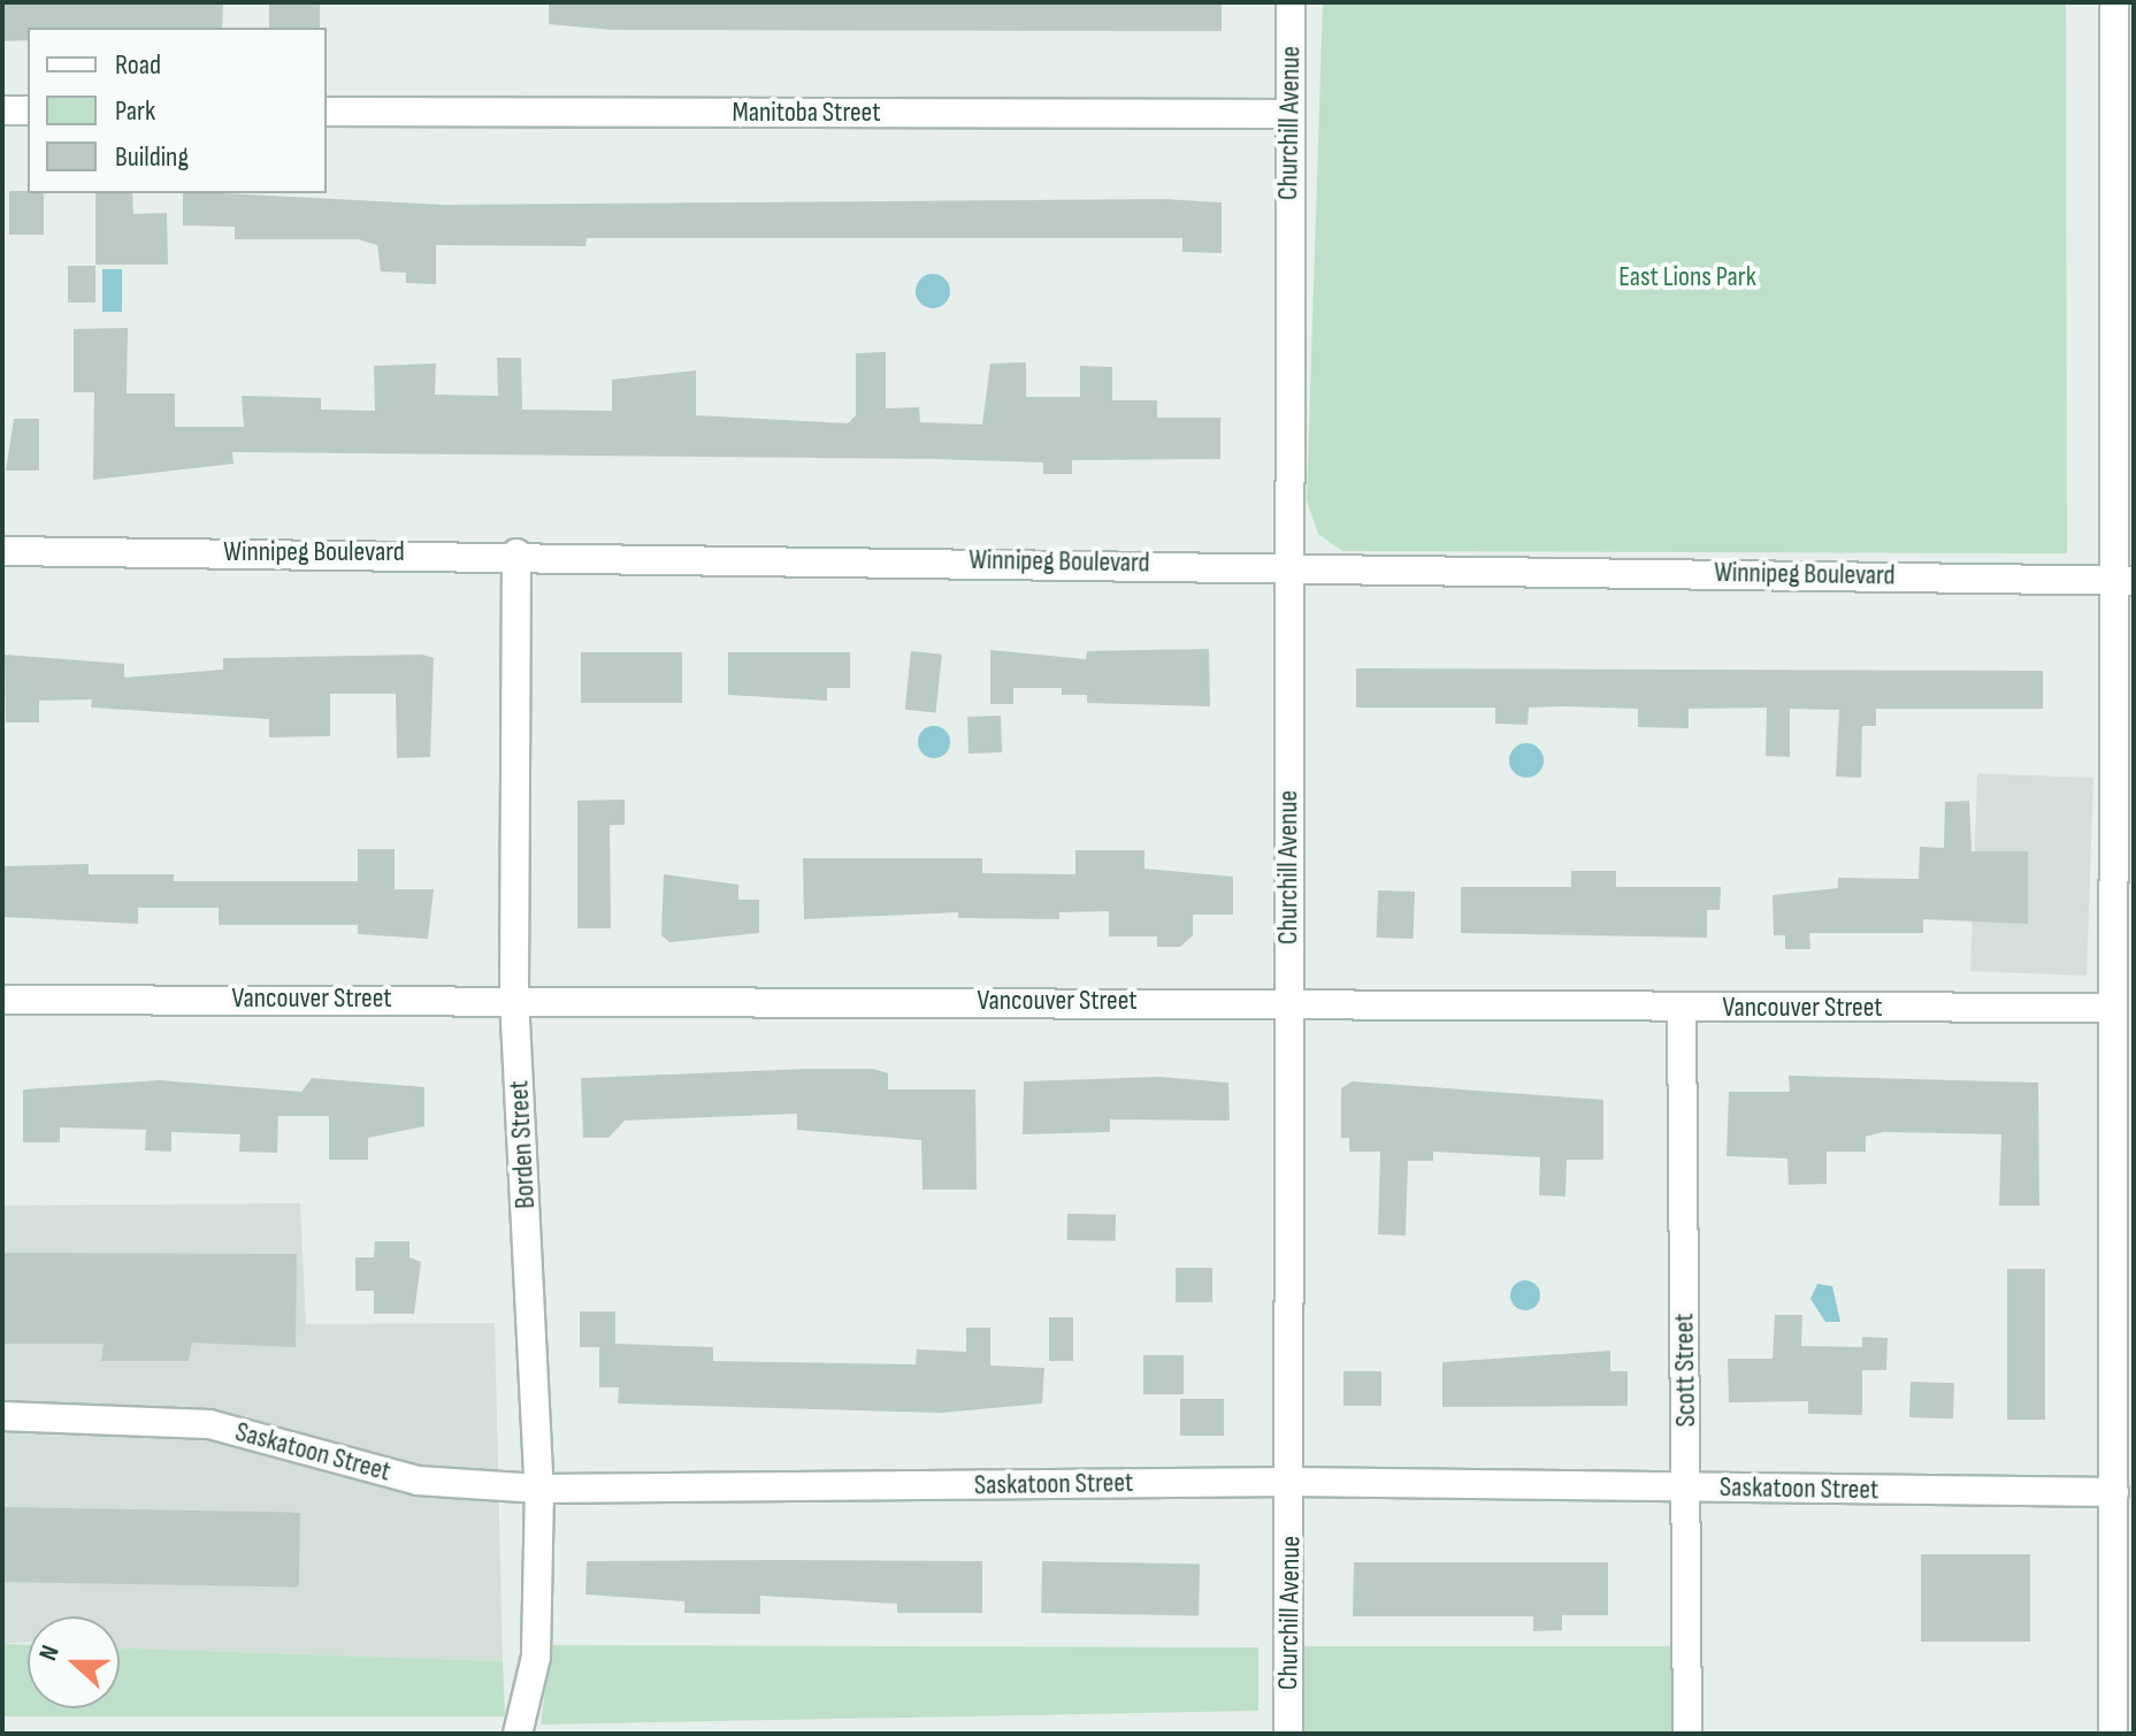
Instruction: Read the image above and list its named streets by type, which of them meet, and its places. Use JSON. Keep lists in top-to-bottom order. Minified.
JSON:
{"streets":{"street":["Manitoba Street","Churchill Avenue","Winnipeg Boulevard","Vancouver Street","Borden Street","Scott Street","Saskatoon Street"]},"crossings":[["Manitoba Street","Churchill Avenue"],["Churchill Avenue","Winnipeg Boulevard"],["Churchill Avenue","Vancouver Street"],["Churchill Avenue","Saskatoon Street"],["Winnipeg Boulevard","Borden Street"],["Vancouver Street","Borden Street"],["Vancouver Street","Scott Street"],["Borden Street","Saskatoon Street"],["Scott Street","Saskatoon Street"]],"parks":["East Lions Park"],"legend":["Road","Park","Building"],"north":"left"}
